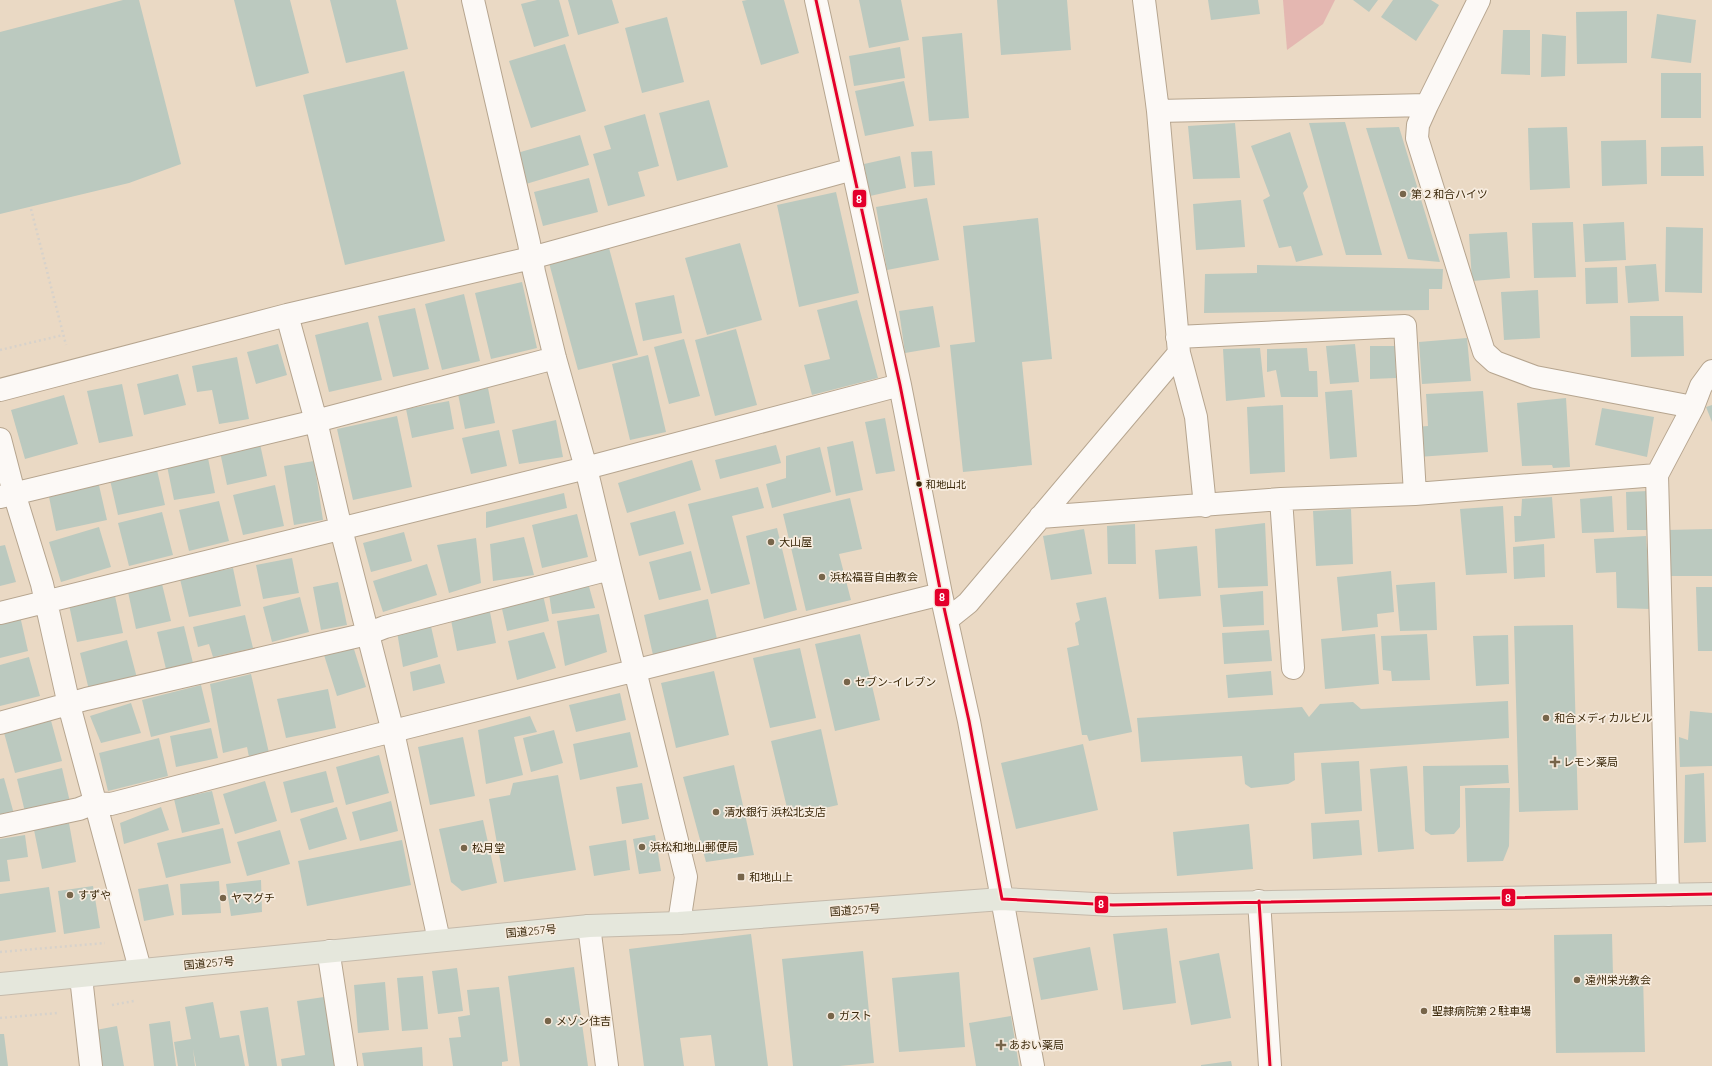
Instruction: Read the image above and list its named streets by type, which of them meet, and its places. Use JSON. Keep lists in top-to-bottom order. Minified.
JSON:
{"streets":{"highway":["国道257号"]},"places":{"other":["第２和合ハイツ","和地山北","大山屋","浜松福音自由教会","セブン-イレブン","和合メディカルビル","清水銀行 浜松北支店","浜松和地山郵便局","松月堂","すずや","ヤマグチ","遠州栄光教会","聖隷病院第２駐車場","ガスト","メゾン住吉"],"health":["レモン薬局","あおい薬局"],"transit":["和地山上"]},"lines":["transit line 8"]}
